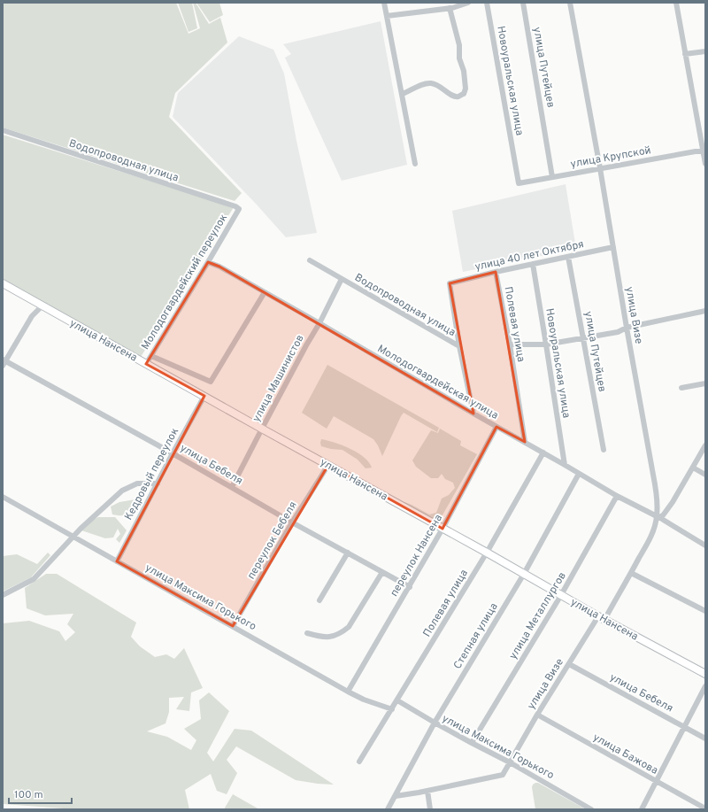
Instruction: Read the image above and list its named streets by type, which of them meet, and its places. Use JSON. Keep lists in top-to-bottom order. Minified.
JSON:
{"streets":{"main road":["улица Нансена"],"street":["улица Путейцев","Новоуральская улица","улица Крупской","Водопроводная улица","улица 40 лет Октября","Молодогвардейский переулок","улица Визе","Полевая улица","улица Машинистов","Молодогвардейская улица","улица Бебеля","Кедровый переулок","переулок Бебеля","переулок Нансена","улица Максима Горького","улица Металлургов","Степная улица","улица Бажова"]},"crossings":[["улица Путейцев","улица Крупской"],["улица Путейцев","улица 40 лет Октября"],["Новоуральская улица","улица Крупской"],["Новоуральская улица","улица 40 лет Октября"],["Новоуральская улица","Молодогвардейская улица"],["улица Крупской","улица Визе"],["Водопроводная улица","улица 40 лет Октября"],["Водопроводная улица","Молодогвардейский переулок"],["Водопроводная улица","улица Машинистов"],["улица 40 лет Октября","улица Визе"],["улица 40 лет Октября","Полевая улица"],["Молодогвардейский переулок","улица Нансена"],["Молодогвардейский переулок","Молодогвардейская улица"],["улица Визе","улица Нансена"],["улица Визе","Молодогвардейская улица"],["улица Визе","улица Бебеля"],["улица Визе","улица Максима Горького"],["улица Визе","Степная улица"],["улица Визе","улица Бажова"],["Полевая улица","улица Нансена"],["Полевая улица","Молодогвардейская улица"],["Полевая улица","улица Максима Горького"],["улица Нансена","улица Машинистов"],["улица Нансена","Кедровый переулок"],["улица Нансена","переулок Бебеля"],["улица Нансена","переулок Нансена"],["улица Нансена","улица Металлургов"],["улица Нансена","Степная улица"],["улица Машинистов","Молодогвардейская улица"],["улица Машинистов","улица Бебеля"],["Молодогвардейская улица","переулок Нансена"],["Молодогвардейская улица","улица Металлургов"],["Молодогвардейская улица","Степная улица"],["улица Бебеля","Кедровый переулок"],["улица Бебеля","переулок Бебеля"],["улица Бебеля","переулок Нансена"],["Кедровый переулок","улица Максима Горького"],["переулок Бебеля","улица Максима Горького"],["переулок Нансена","улица Максима Горького"],["улица Максима Горького","улица Металлургов"],["улица Максима Горького","Степная улица"]],"scale_bar":"100 m"}
